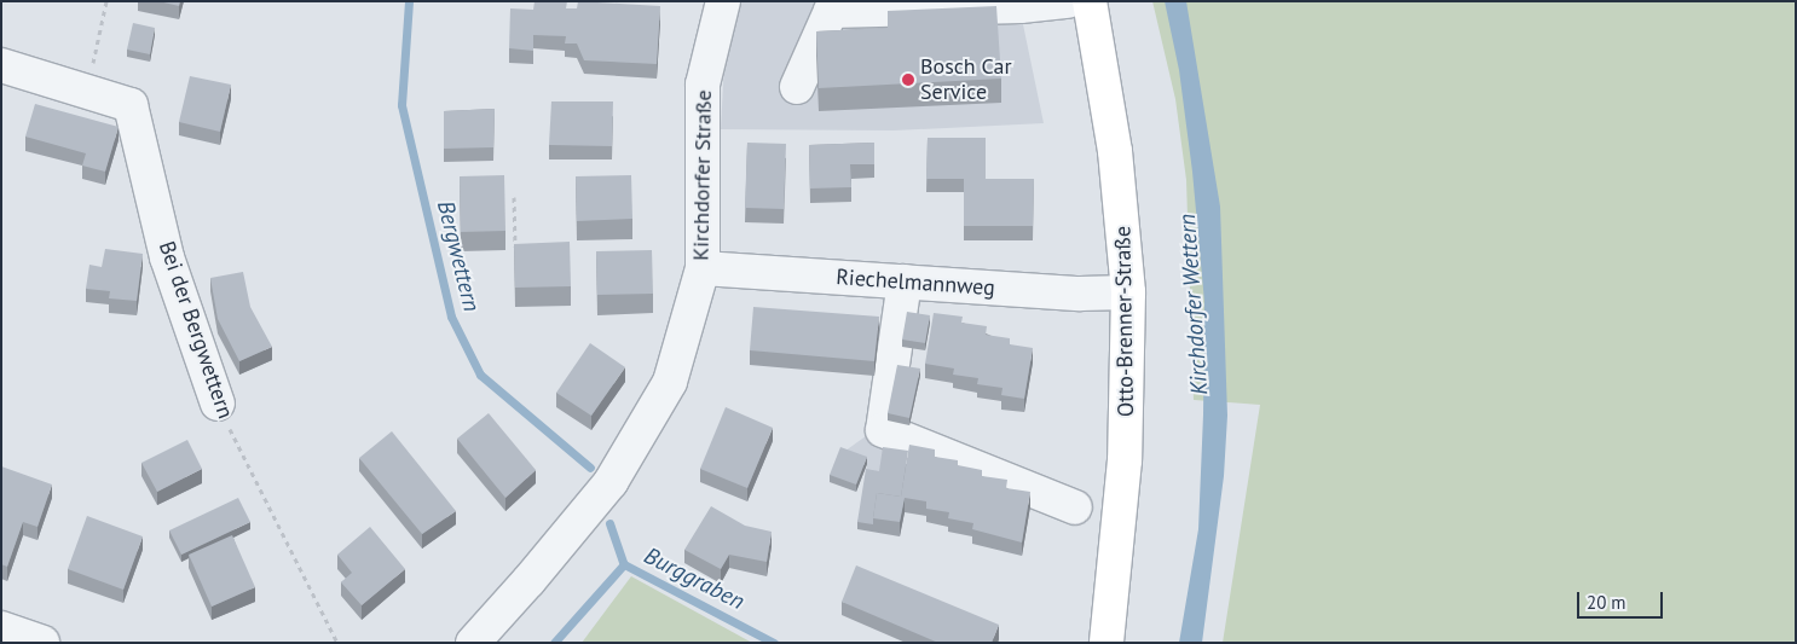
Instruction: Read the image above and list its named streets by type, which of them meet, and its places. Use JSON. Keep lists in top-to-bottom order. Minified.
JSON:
{"streets":{"main road":["Otto-Brenner-Straße"],"street":["Kirchdorfer Straße","Riechelmannweg","Bei der Bergwettern"]},"crossings":[["Kirchdorfer Straße","Riechelmannweg"],["Riechelmannweg","Otto-Brenner-Straße"]],"water":["Bergwettern","Kirchdorfer Wettern","Burggraben"],"places":["Bosch Car Service"],"scale_bar":"20 m"}
